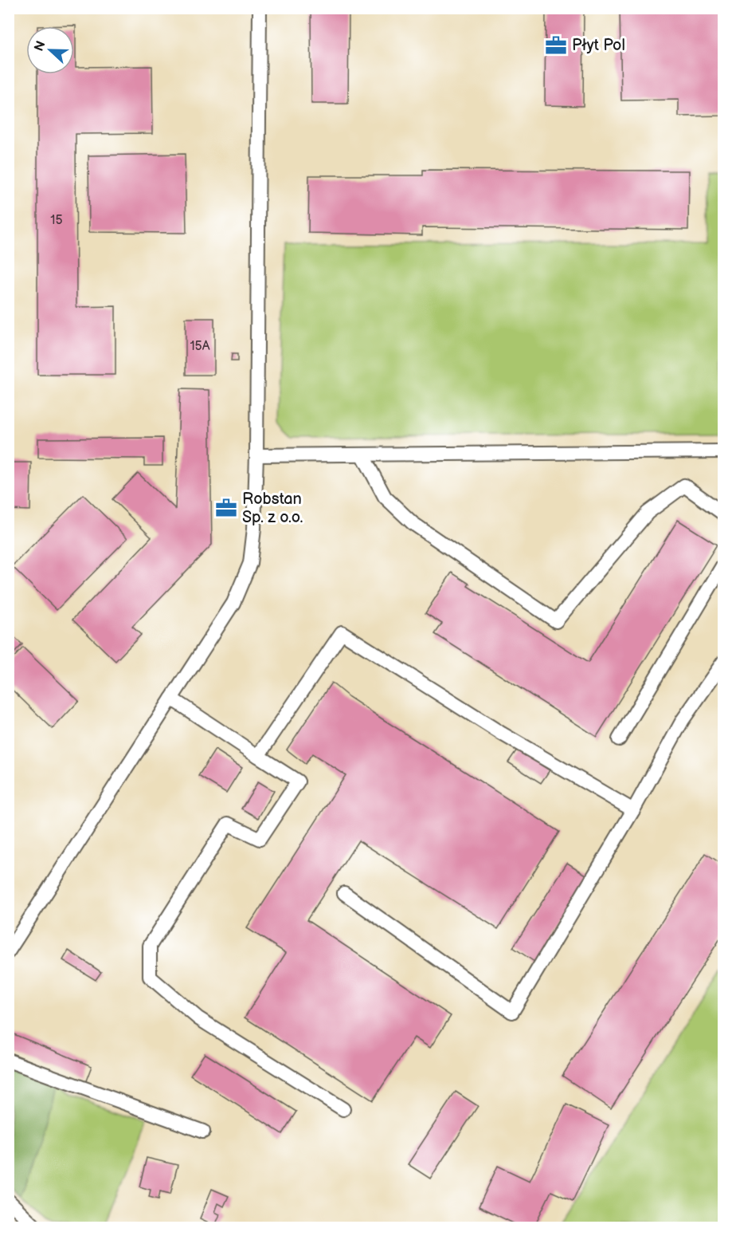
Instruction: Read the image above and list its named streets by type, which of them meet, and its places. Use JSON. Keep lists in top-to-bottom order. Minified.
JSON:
{"places":{"office":["Płyt Pol","Robstan Sp. z o.o."]},"house_numbers":["15","15A"],"north":"left"}
